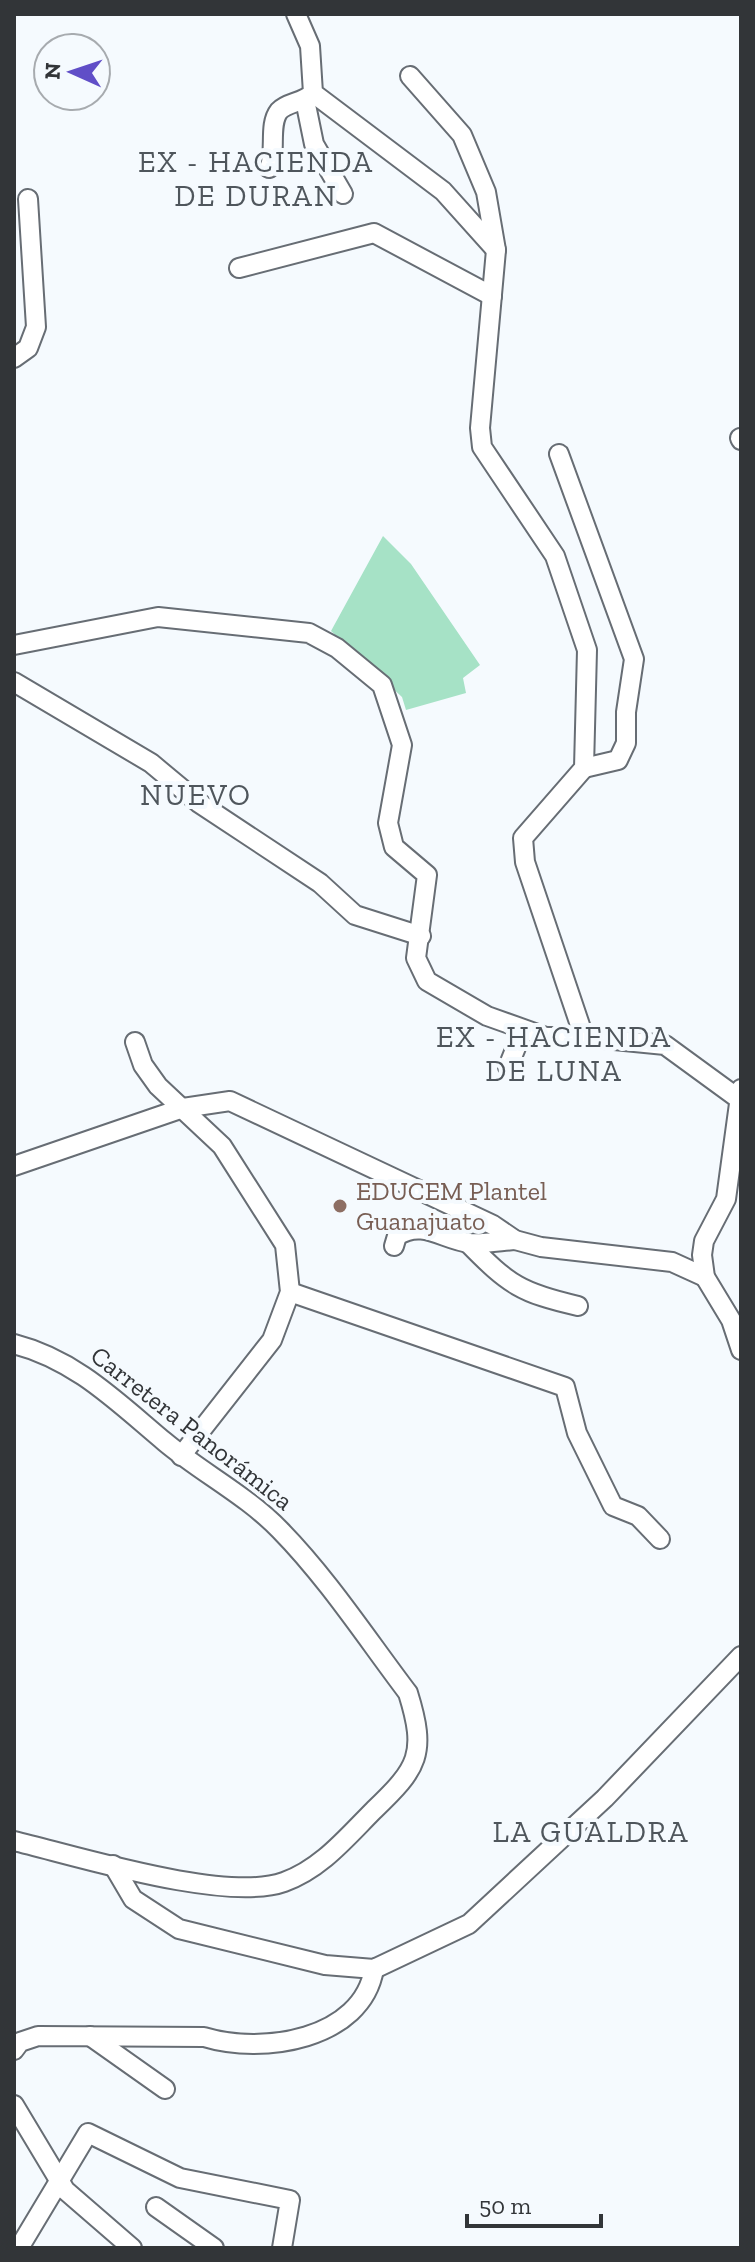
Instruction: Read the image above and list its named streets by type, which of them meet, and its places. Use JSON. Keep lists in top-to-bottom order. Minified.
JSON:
{"streets":{"street":["Carretera Panorámica"]},"districts":["EX - HACIENDA DE DURAN","NUEVO","EX - HACIENDA DE LUNA","LA GUALDRA"],"places":["EDUCEM Plantel Guanajuato"],"scale_bar":"50 m","north":"left"}
